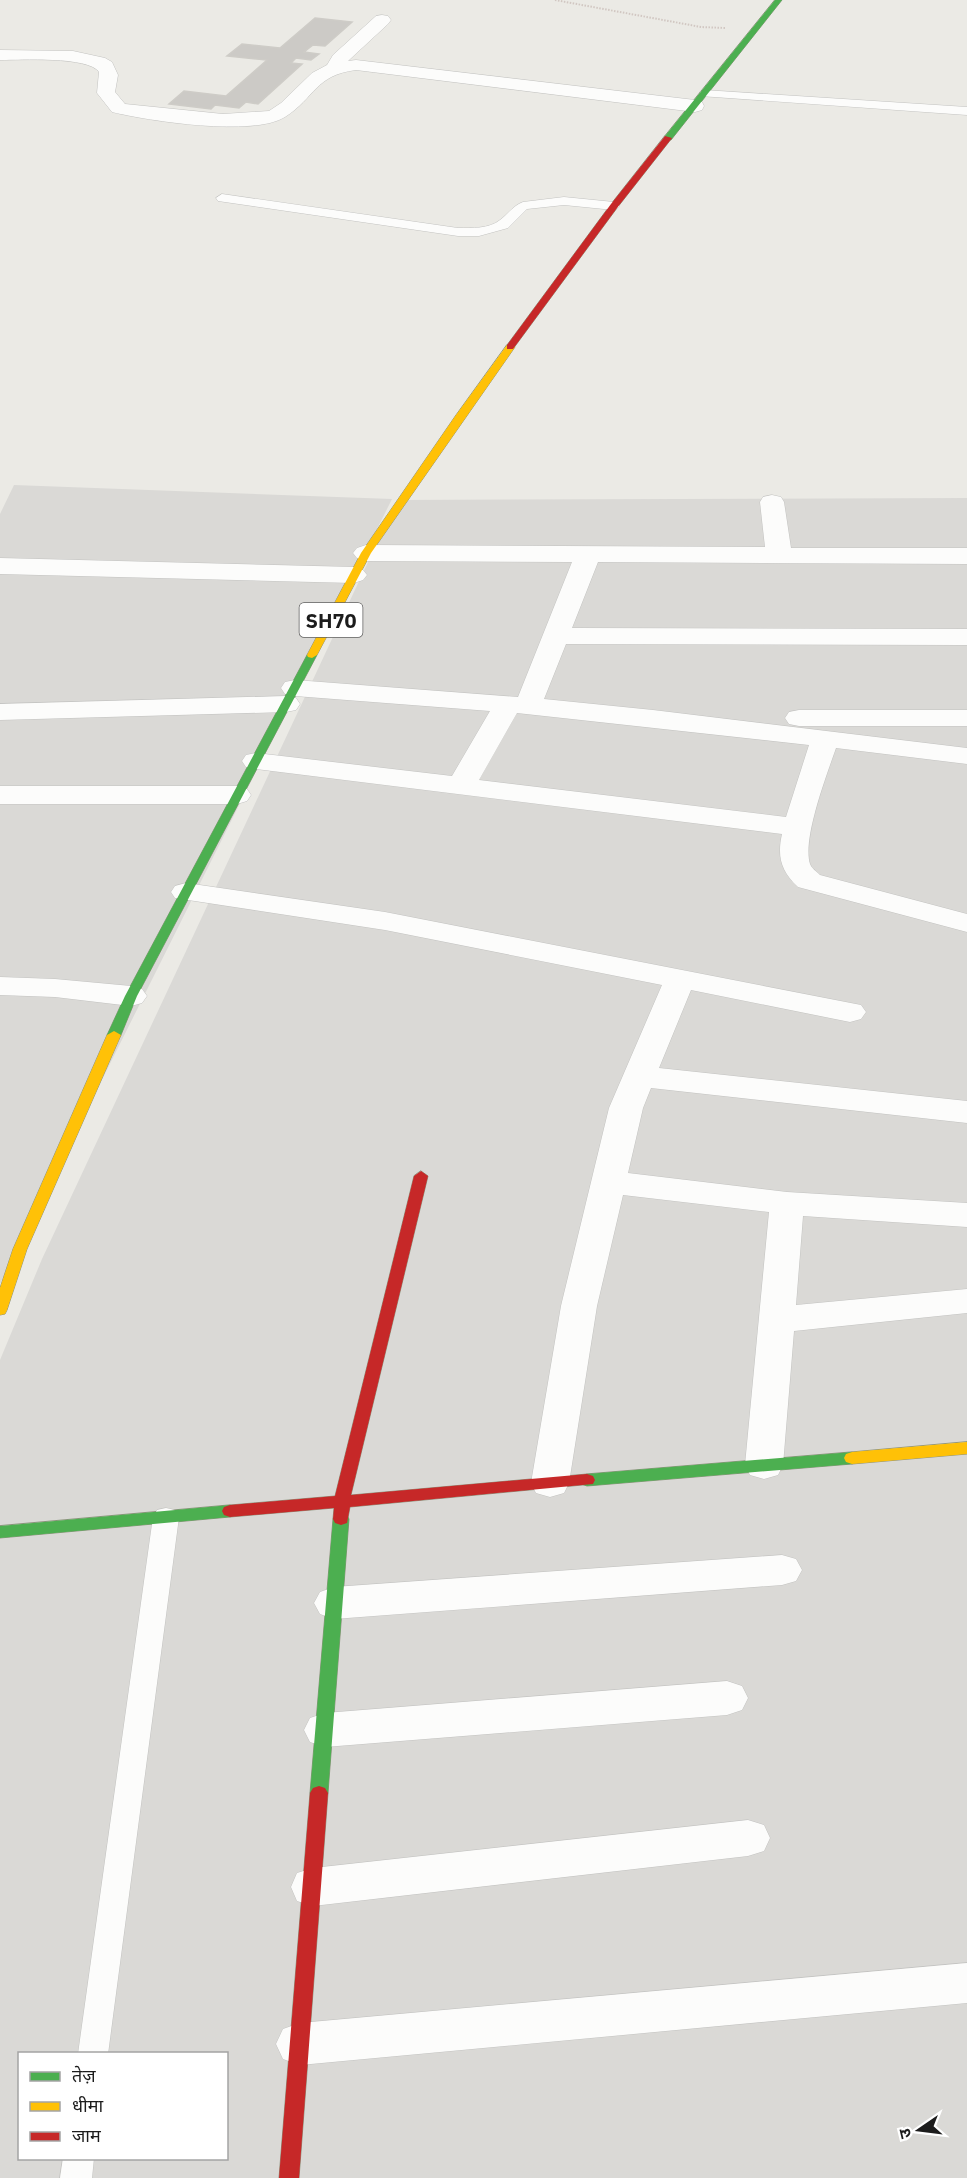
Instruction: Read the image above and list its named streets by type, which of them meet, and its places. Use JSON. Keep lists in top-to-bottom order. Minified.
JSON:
{"streets":{"main road":["SH70"]},"legend":["तेज़","धीमा","जाम"],"north":"left"}
